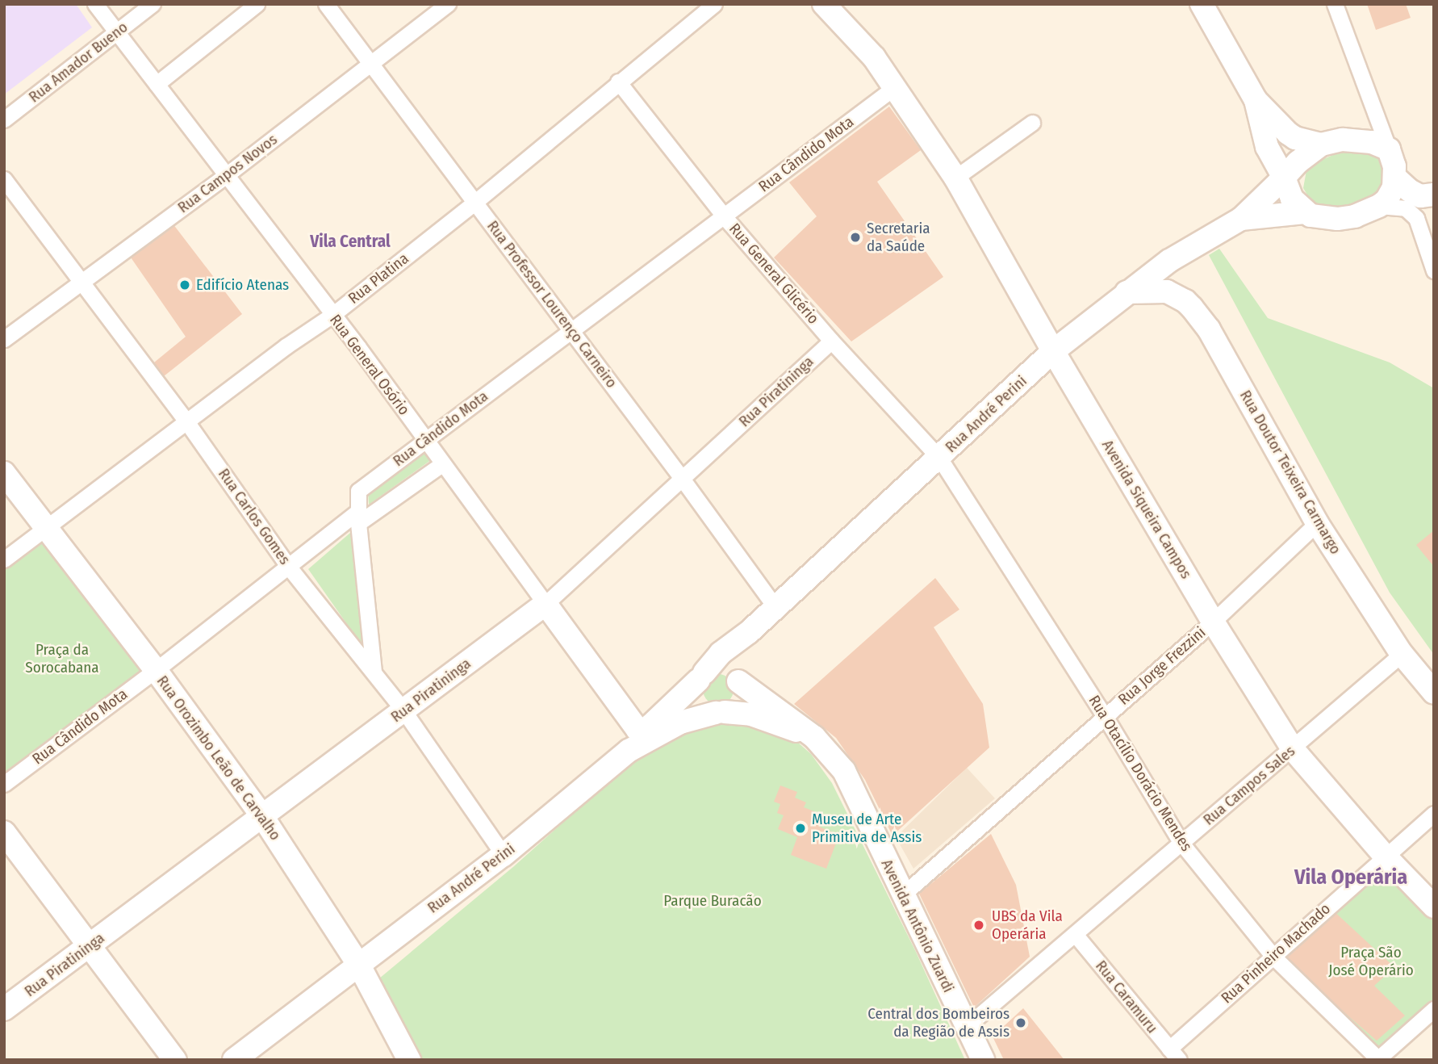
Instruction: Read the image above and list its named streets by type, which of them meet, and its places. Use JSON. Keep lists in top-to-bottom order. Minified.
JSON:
{"streets":{"main road":["Rua General Osório","Rua Piratininga","Rua André Perini","Rua Doutor Teixeira Carmargo","Avenida Siqueira Campos","Rua Orozimbo Leão de Carvalho","Avenida Antônio Zuardi"],"street":["Rua Amador Bueno","Rua Cândido Mota","Rua Campos Novos","Rua General Glicério","Rua Platina","Rua Professor Lourenço Carneiro","Rua Carlos Gomes","Rua Jorge Frezzini","Rua Otacílio Dorácio Mendes","Rua Campos Sales","Rua Pinheiro Machado","Rua Caramuru"]},"crossings":[["Rua Amador Bueno","Rua General Osório"],["Rua Cândido Mota","Rua General Glicério"],["Rua Cândido Mota","Rua Professor Lourenço Carneiro"],["Rua Cândido Mota","Rua General Osório"],["Rua Cândido Mota","Avenida Siqueira Campos"],["Rua Cândido Mota","Rua Carlos Gomes"],["Rua Cândido Mota","Rua Orozimbo Leão de Carvalho"],["Rua Campos Novos","Rua Professor Lourenço Carneiro"],["Rua Campos Novos","Rua General Osório"],["Rua Campos Novos","Rua Carlos Gomes"],["Rua General Glicério","Rua Platina"],["Rua General Glicério","Rua Piratininga"],["Rua General Glicério","Rua André Perini"],["Rua General Glicério","Rua Otacílio Dorácio Mendes"],["Rua Platina","Rua Professor Lourenço Carneiro"],["Rua Platina","Rua General Osório"],["Rua Platina","Rua Carlos Gomes"],["Rua Platina","Rua Orozimbo Leão de Carvalho"],["Rua Professor Lourenço Carneiro","Rua Piratininga"],["Rua Professor Lourenço Carneiro","Rua André Perini"],["Rua General Osório","Rua Piratininga"],["Rua General Osório","Rua André Perini"],["Rua Piratininga","Rua Carlos Gomes"],["Rua Piratininga","Rua Orozimbo Leão de Carvalho"],["Rua André Perini","Rua Doutor Teixeira Carmargo"],["Rua André Perini","Avenida Siqueira Campos"],["Rua André Perini","Rua Carlos Gomes"],["Rua André Perini","Rua Orozimbo Leão de Carvalho"],["Rua André Perini","Rua Otacílio Dorácio Mendes"],["Rua André Perini","Avenida Antônio Zuardi"],["Rua Doutor Teixeira Carmargo","Rua Jorge Frezzini"],["Rua Doutor Teixeira Carmargo","Rua Campos Sales"],["Avenida Siqueira Campos","Rua Jorge Frezzini"],["Avenida Siqueira Campos","Rua Campos Sales"],["Avenida Siqueira Campos","Rua Pinheiro Machado"],["Rua Jorge Frezzini","Rua Otacílio Dorácio Mendes"],["Rua Jorge Frezzini","Avenida Antônio Zuardi"],["Rua Otacílio Dorácio Mendes","Rua Campos Sales"],["Rua Otacílio Dorácio Mendes","Rua Pinheiro Machado"],["Rua Campos Sales","Avenida Antônio Zuardi"],["Rua Campos Sales","Rua Caramuru"],["Rua Pinheiro Machado","Rua Caramuru"]],"districts":["Vila Central","Vila Operária"],"parks":["Praça da Sorocabana","Parque Buracão","Praça São José Operário"],"places":["Secretaria da Saúde","Edifício Atenas","Museu de Arte Primitiva de Assis","UBS da Vila Operária","Central dos Bombeiros da Região de Assis"]}
